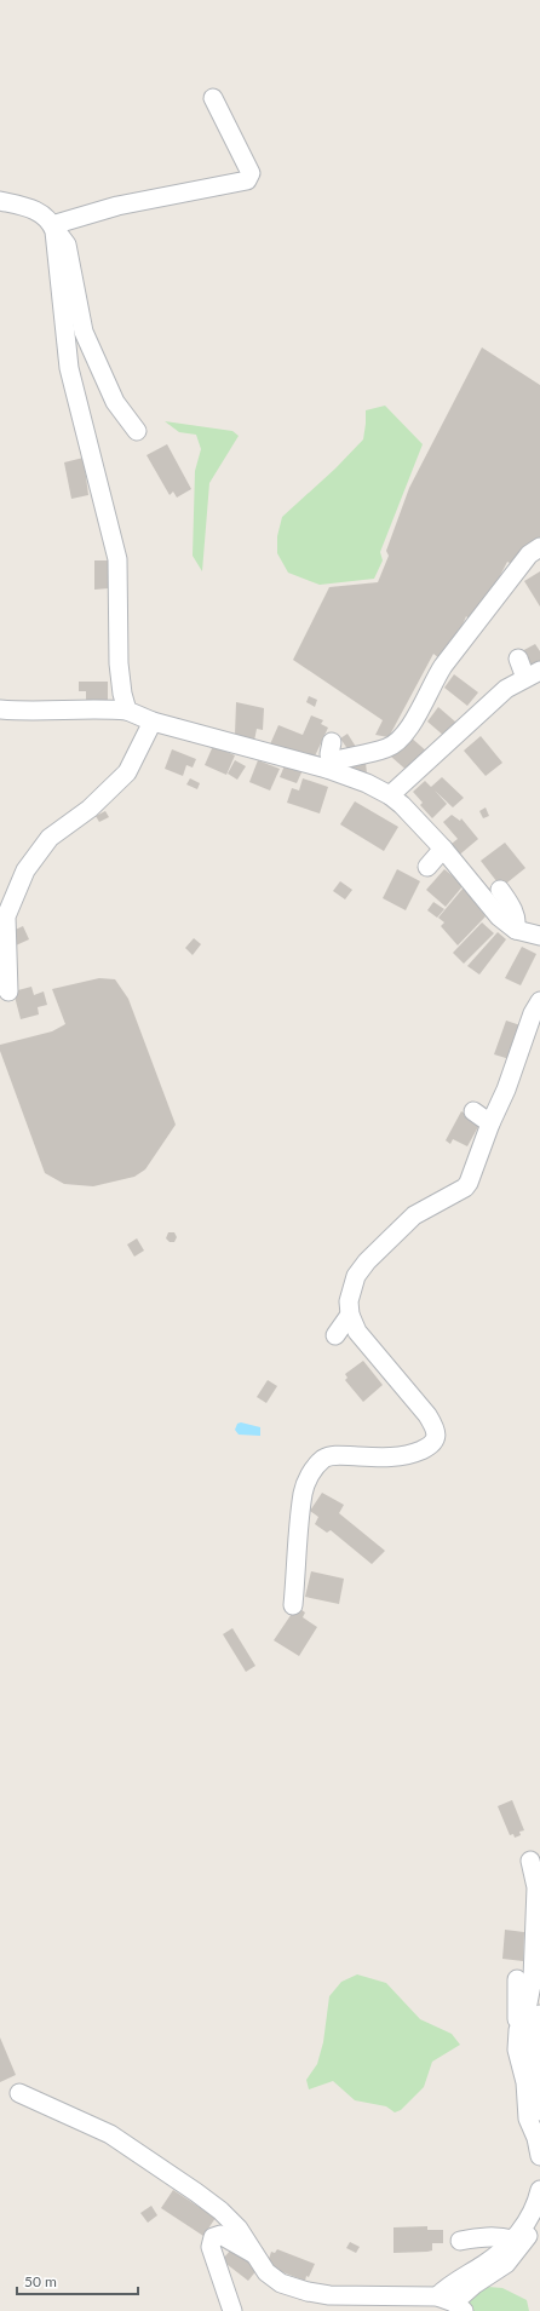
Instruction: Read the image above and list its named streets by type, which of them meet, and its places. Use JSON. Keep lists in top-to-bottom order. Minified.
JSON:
{"scale_bar":"50 m"}
